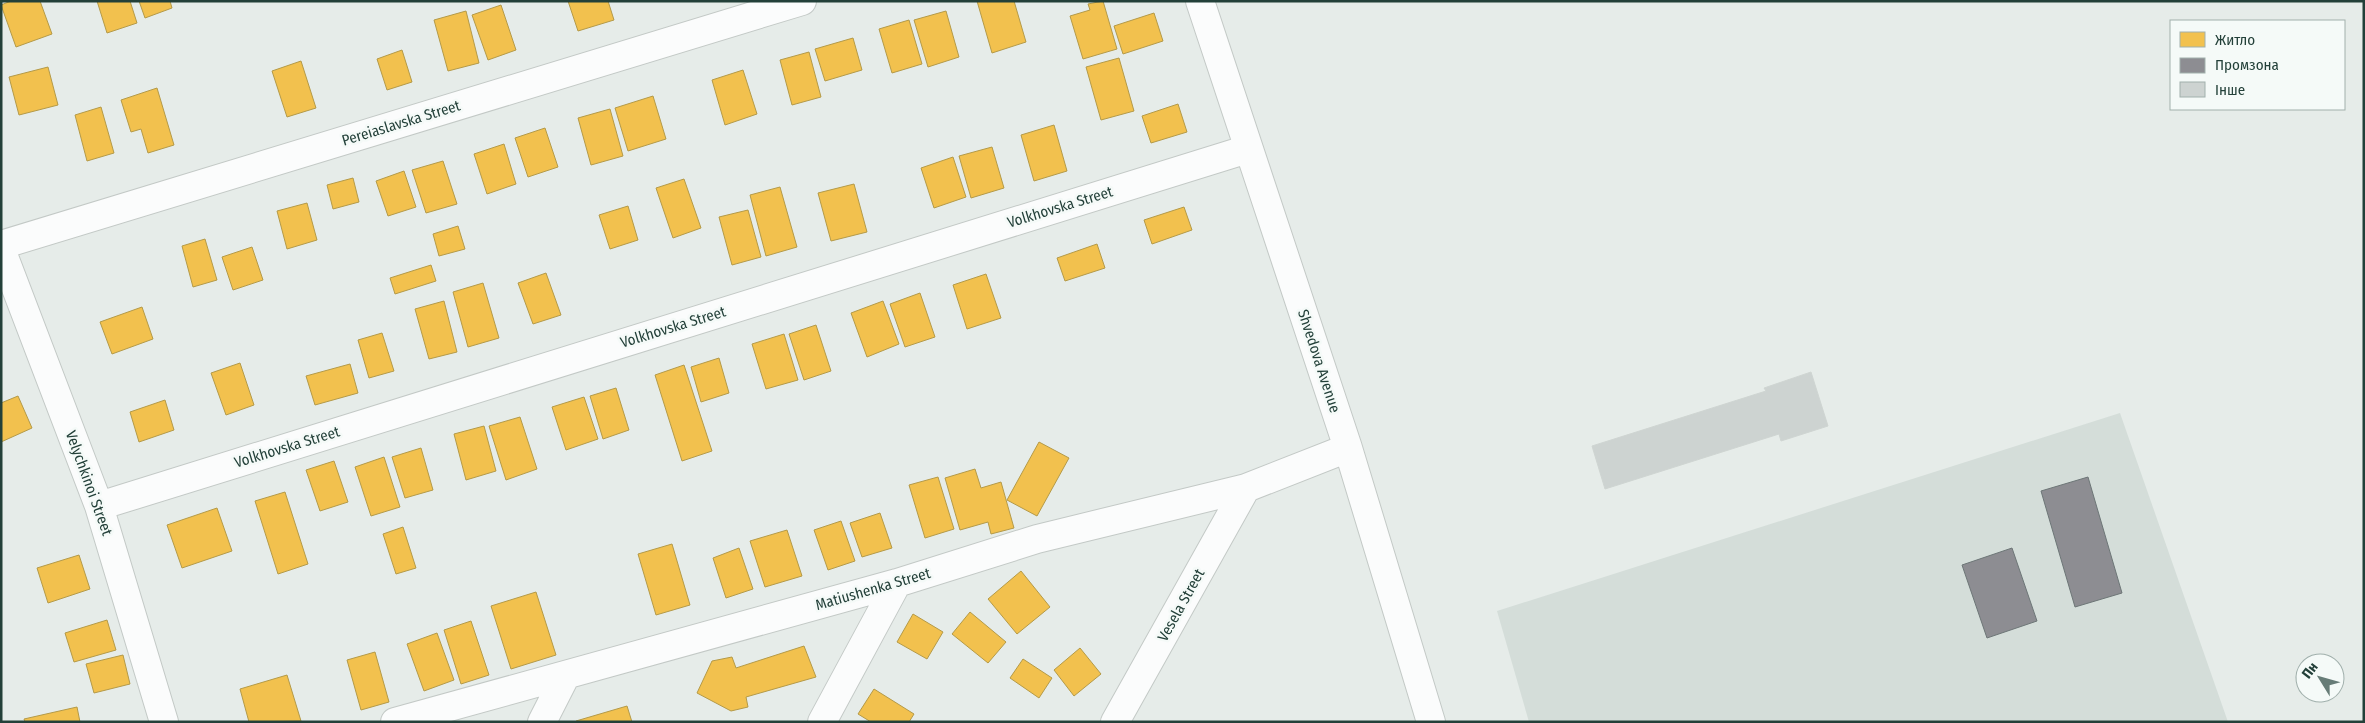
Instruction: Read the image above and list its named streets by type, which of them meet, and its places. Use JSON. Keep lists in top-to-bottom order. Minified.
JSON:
{"streets":{"street":["Pereiaslavska Street","Volkhovska Street","Shvedova Avenue","Velychkinoi Street","Matiushenka Street","Vesela Street"]},"crossings":[["Pereiaslavska Street","Velychkinoi Street"],["Volkhovska Street","Shvedova Avenue"],["Volkhovska Street","Velychkinoi Street"],["Shvedova Avenue","Matiushenka Street"],["Matiushenka Street","Vesela Street"]],"legend":["Житло","Промзона","Інше"],"north":"top left"}
